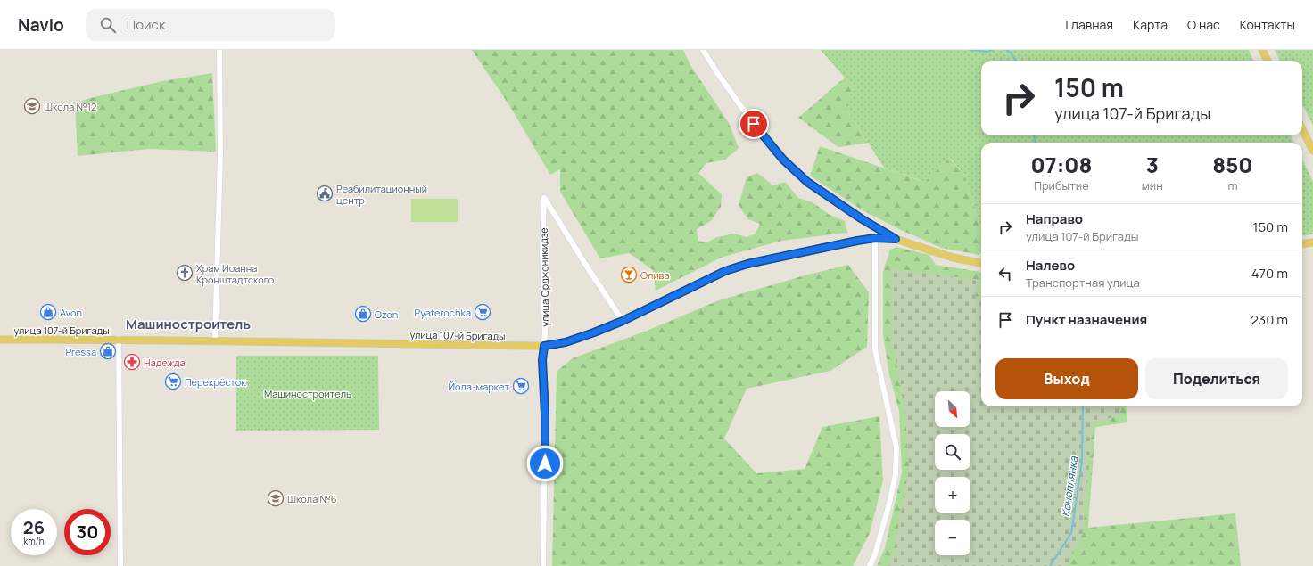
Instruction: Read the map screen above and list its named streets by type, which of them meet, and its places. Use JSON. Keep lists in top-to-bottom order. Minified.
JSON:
{"streets":{"main road":["улица 107-й Бригады"],"street":["улица Орджоникидзе"]},"crossings":[["улица Орджоникидзе","улица 107-й Бригады"]],"districts":["Машиностроитель"],"water":["Коноплянка"],"parks":["Машиностроитель"],"places":{"school or university":["Школа №12","Школа №6"],"public building":["Реабилитационный центр"],"church":["Храм Иоанна Кронштадтского"],"bar":["Олива"],"shop":["Avon","Ozon","Pressa"],"supermarket":["Pyaterochka","Перекрёсток","Йола-маркет"],"pharmacy":["Надежда"]},"north":"bottom right","page":{"header":"Navio","search":"Поиск","nav":["Главная","Карта","О нас","Контакты"],"turn":["150 m","улица 107-й Бригады"],"eta":["07:08","Прибытие","3","мин","850","m"],"list":[{"name":"Направо","note":"улица 107-й Бригады","value":"150 m"},{"name":"Налево","note":"Транспортная улица","value":"470 m"},{"name":"Пункт назначения","value":"230 m"}],"buttons":["Выход","Поделиться"],"map_buttons":["+","−"],"speed":"26 km/h","limit":"30"}}
